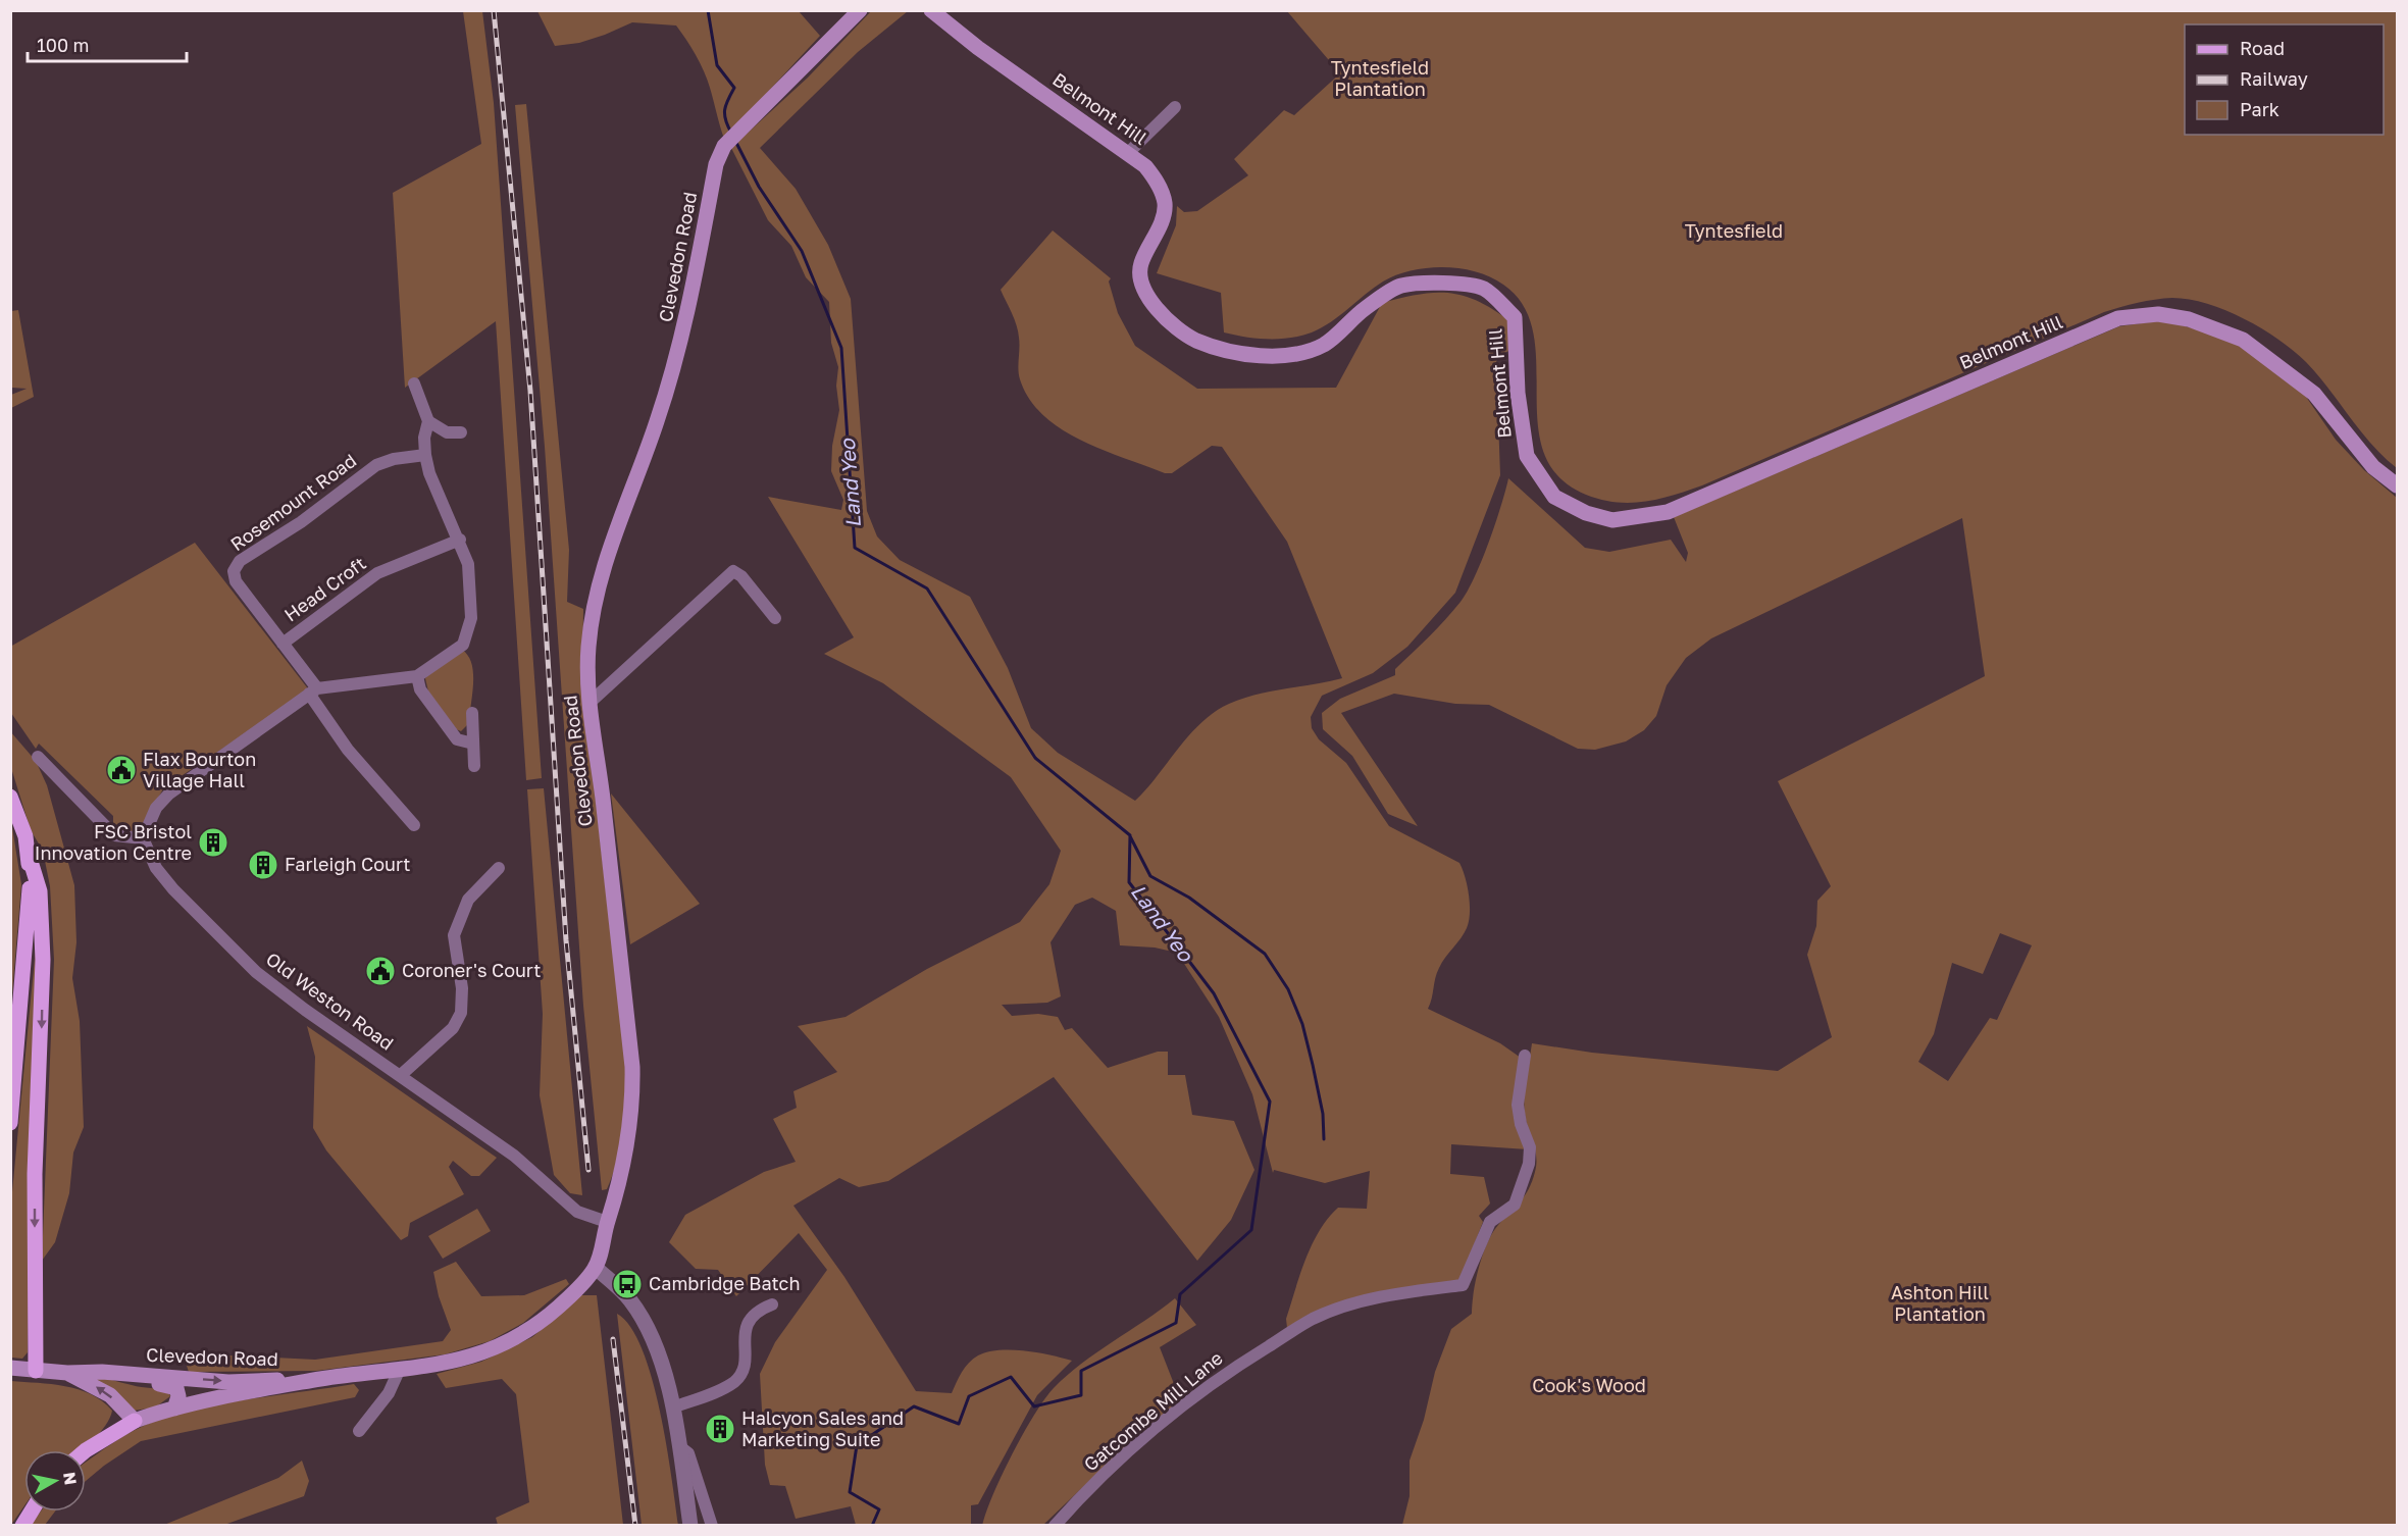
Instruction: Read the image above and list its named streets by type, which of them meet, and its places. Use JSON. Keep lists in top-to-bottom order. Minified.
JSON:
{"streets":{"main road":["Belmont Hill","Clevedon Road"],"street":["Rosemount Road","Head Croft","Old Weston Road","Gatcombe Mill Lane"]},"crossings":[["Clevedon Road","Old Weston Road"],["Rosemount Road","Head Croft"]],"water":["Land Yeo"],"parks":["Tyntesfield Plantation","Tyntesfield","Ashton Hill Plantation","Cook's Wood"],"places":{"public building":["Flax Bourton Village Hall","Coroner's Court"],"building":["FSC Bristol Innovation Centre","Farleigh Court","Halcyon Sales and Marketing Suite"],"bus stop":["Cambridge Batch"]},"legend":["Road","Railway","Park"],"scale_bar":"100 m","north":"right"}
